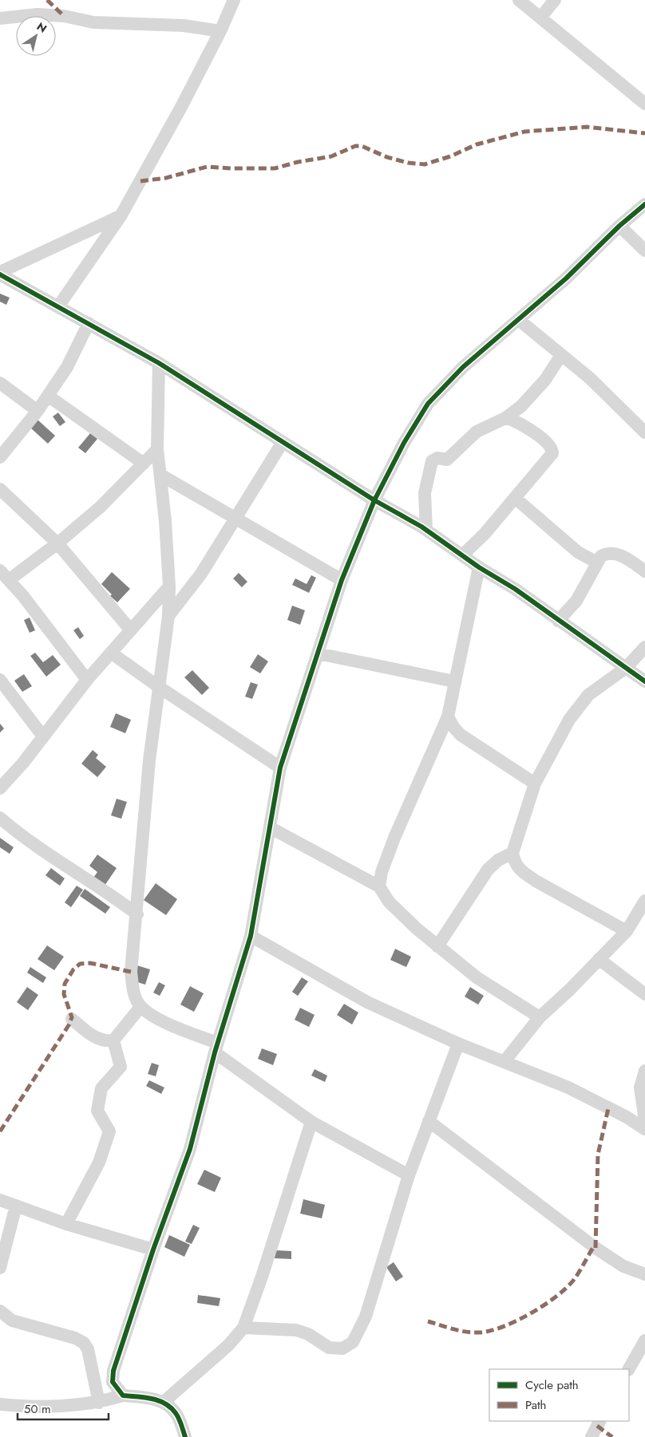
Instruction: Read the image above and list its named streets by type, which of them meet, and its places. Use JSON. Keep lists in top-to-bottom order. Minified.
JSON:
{"legend":["Cycle path","Path"],"scale_bar":"50 m","north":"top right"}
